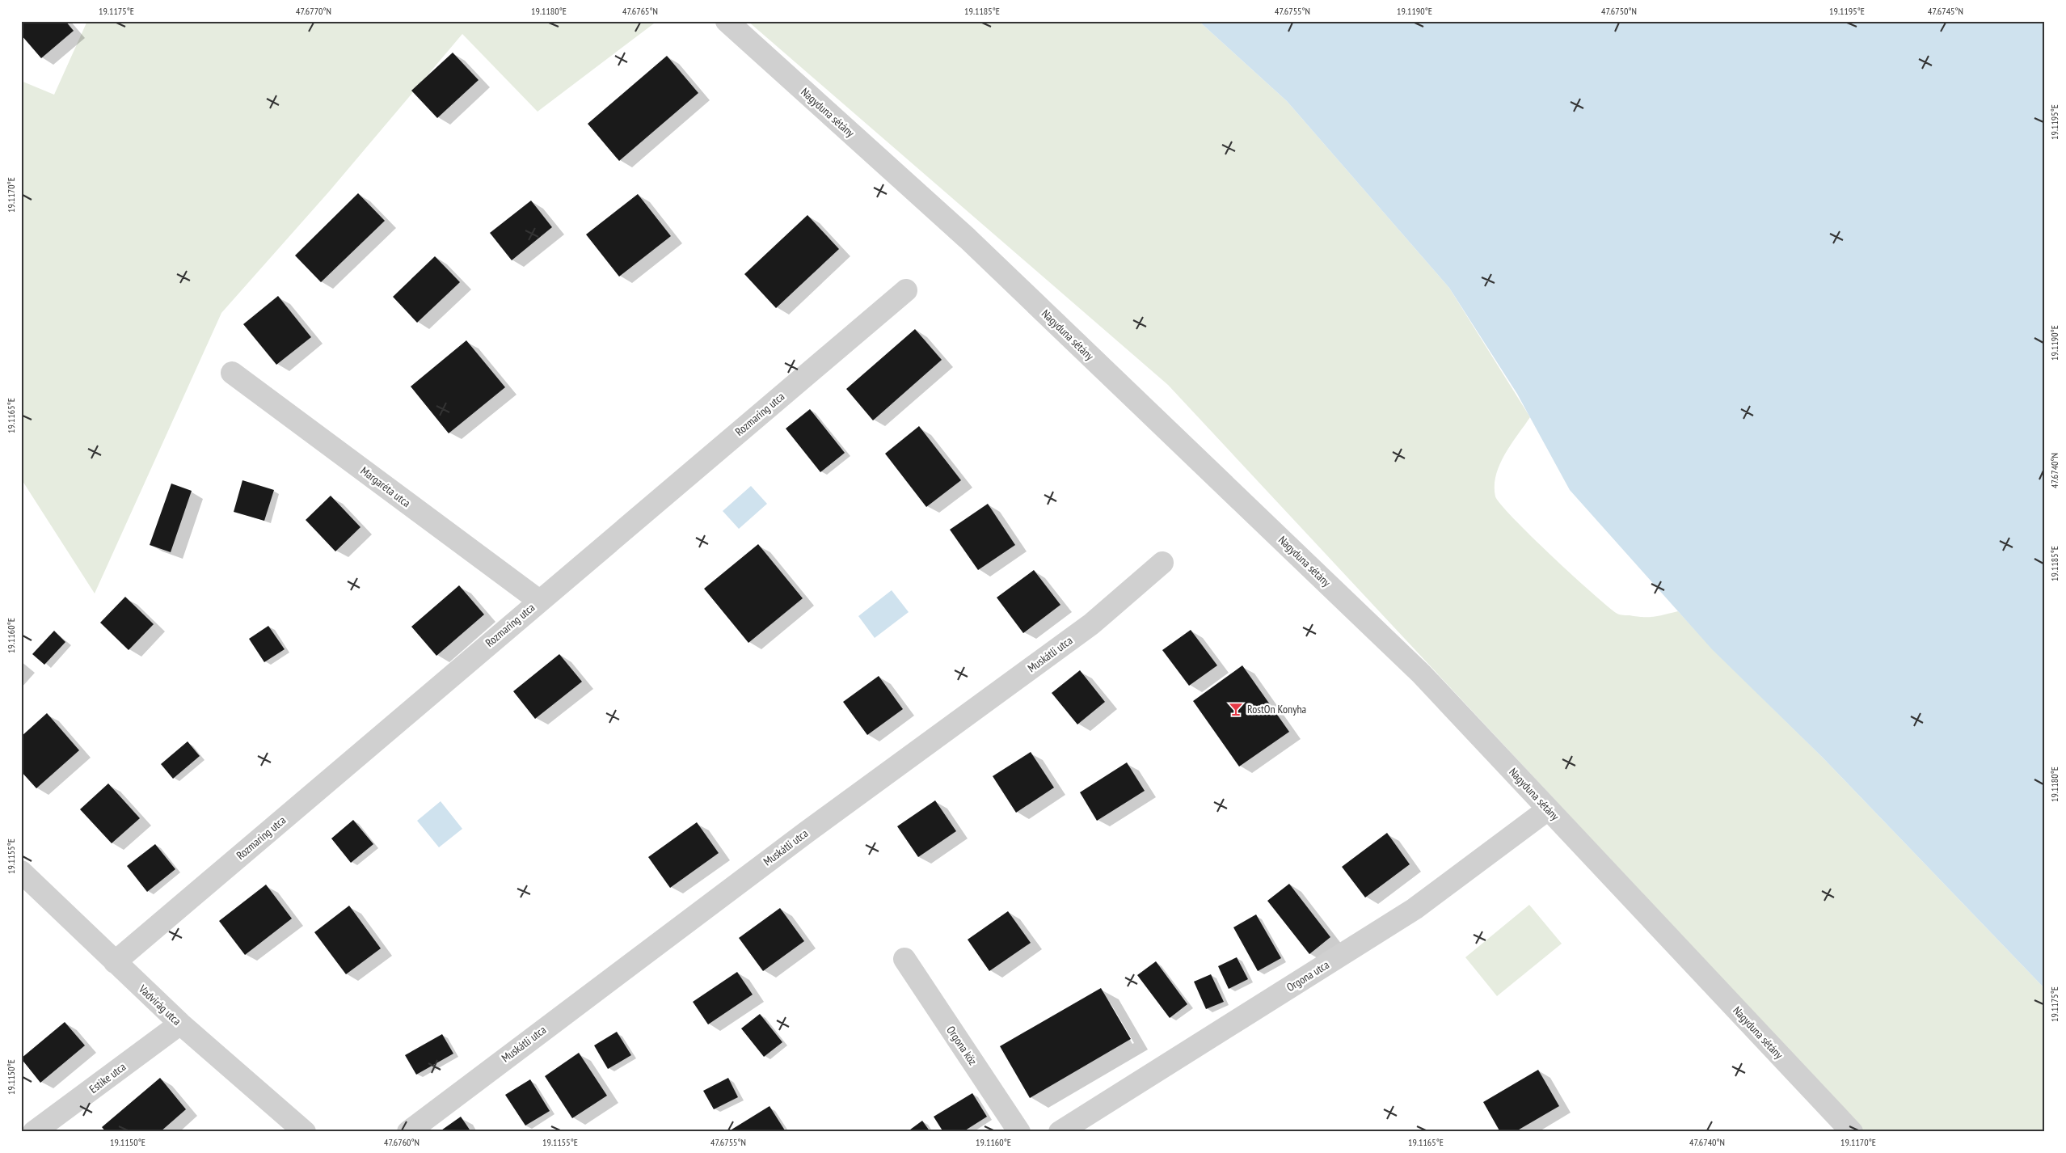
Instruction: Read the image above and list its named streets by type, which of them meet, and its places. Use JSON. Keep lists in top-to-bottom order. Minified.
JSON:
{"streets":{"street":["Nagyduna sétány","Rozmaring utca","Margaréta utca","Muskátli utca","Orgona utca","Vadvirág utca","Orgona köz","Estike utca"]},"crossings":[["Nagyduna sétány","Orgona utca"],["Rozmaring utca","Margaréta utca"],["Rozmaring utca","Vadvirág utca"],["Vadvirág utca","Estike utca"]],"places":{"bar":["RostOn Konyha"]},"coordinates":["19.1175°E","47.6770°N","19.1180°E","47.6765°N","19.1185°E","47.6755°N","19.1190°E","47.6750°N","19.1195°E","47.6745°N","19.1170°E","19.1165°E","47.6740°N","19.1160°E","19.1155°E","19.1150°E","47.6760°N"]}
